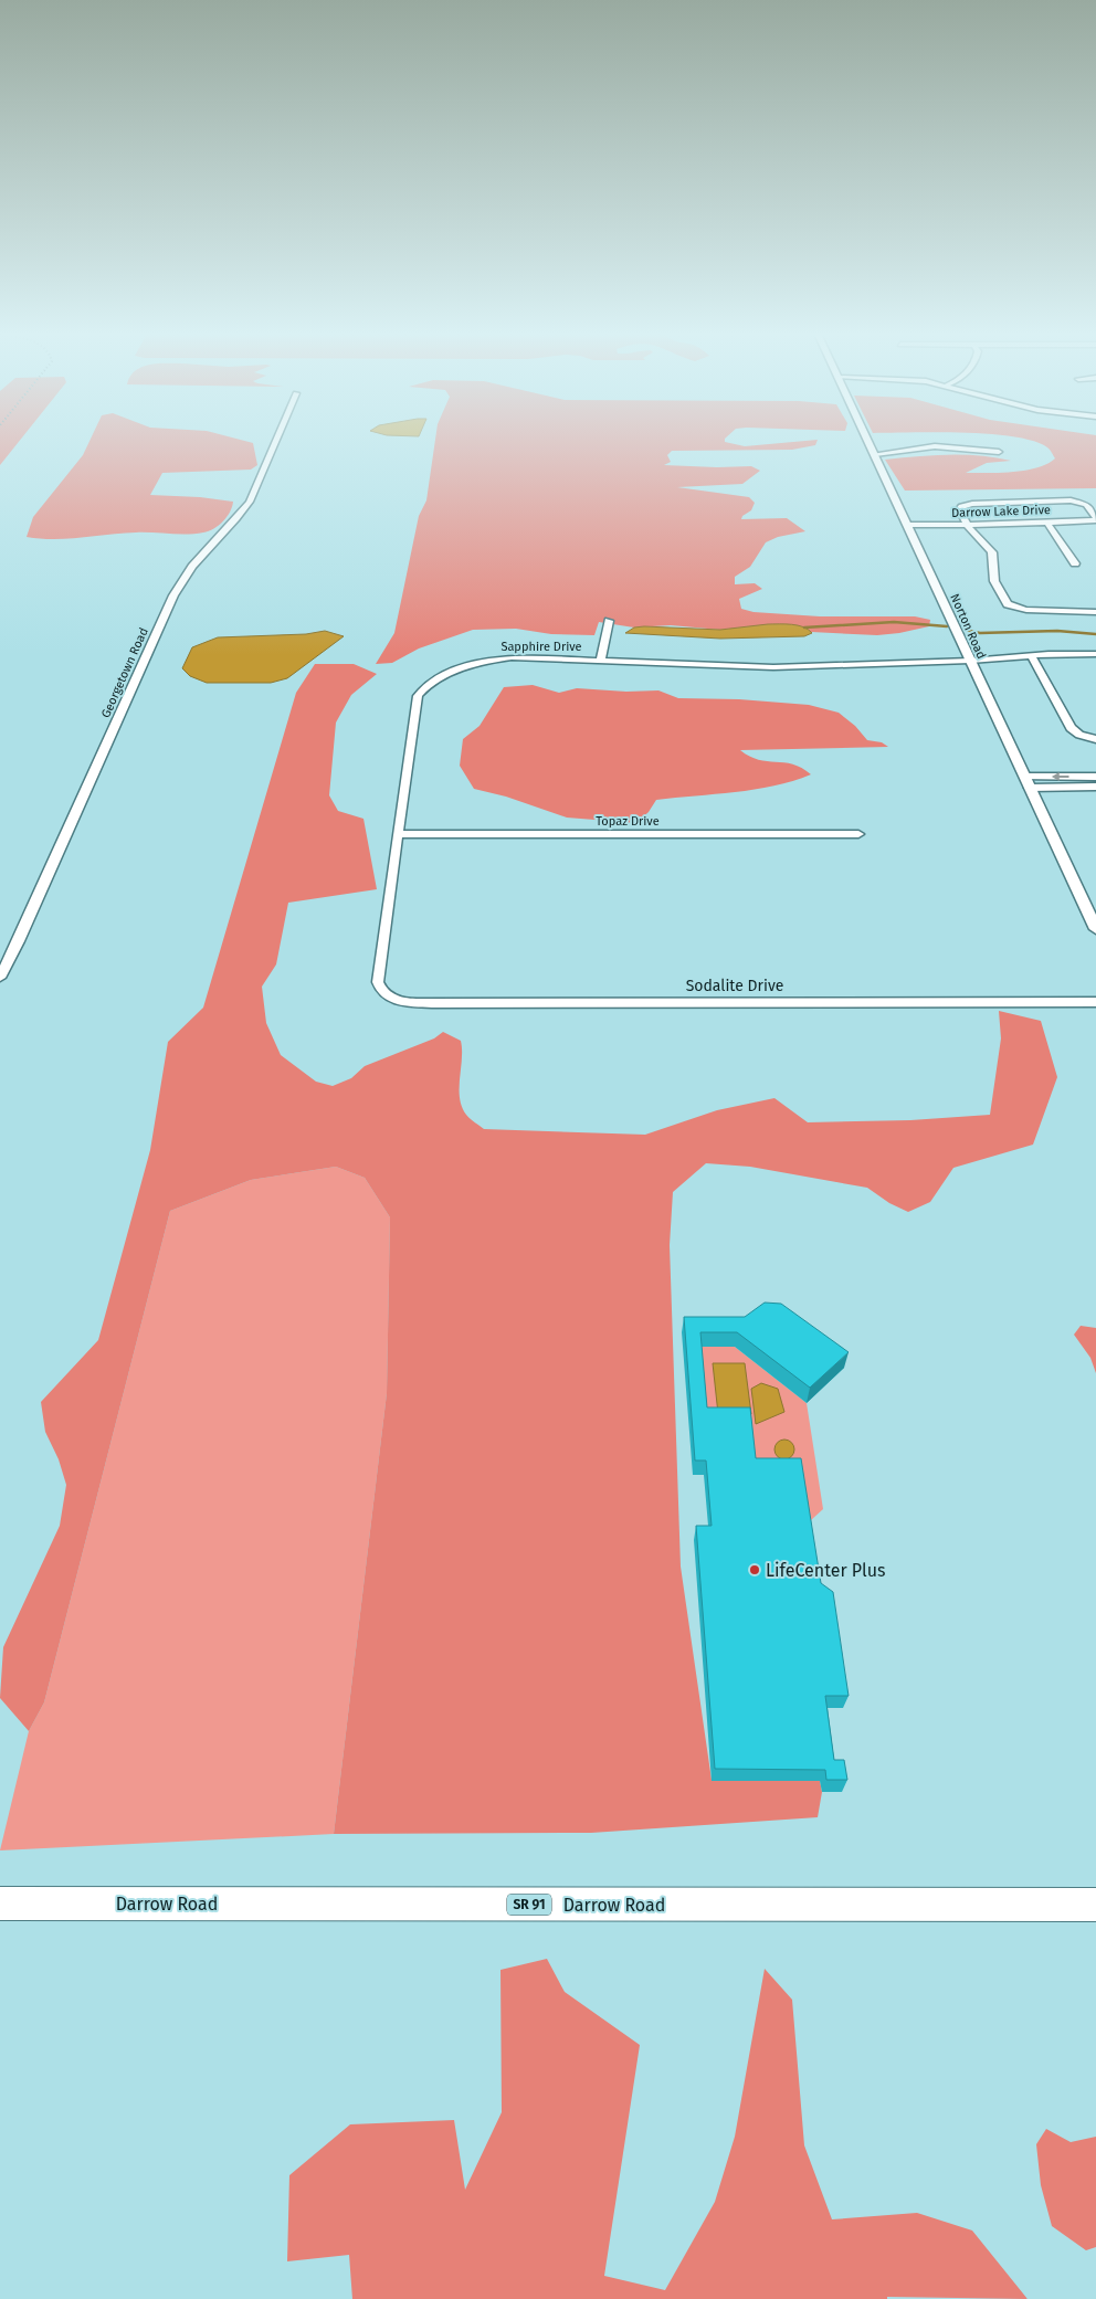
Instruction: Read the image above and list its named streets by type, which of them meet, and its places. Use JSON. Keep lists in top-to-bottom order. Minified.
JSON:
{"streets":{"main road":["Darrow Road","SR 91"],"street":["Darrow Lake Drive","Norton Road","Sapphire Drive","Georgetown Road","Topaz Drive","Sodalite Drive"]},"crossings":[["Darrow Lake Drive","Norton Road"],["Norton Road","Sapphire Drive"],["Sapphire Drive","Topaz Drive"],["Sapphire Drive","Sodalite Drive"]],"places":["LifeCenter Plus"]}
